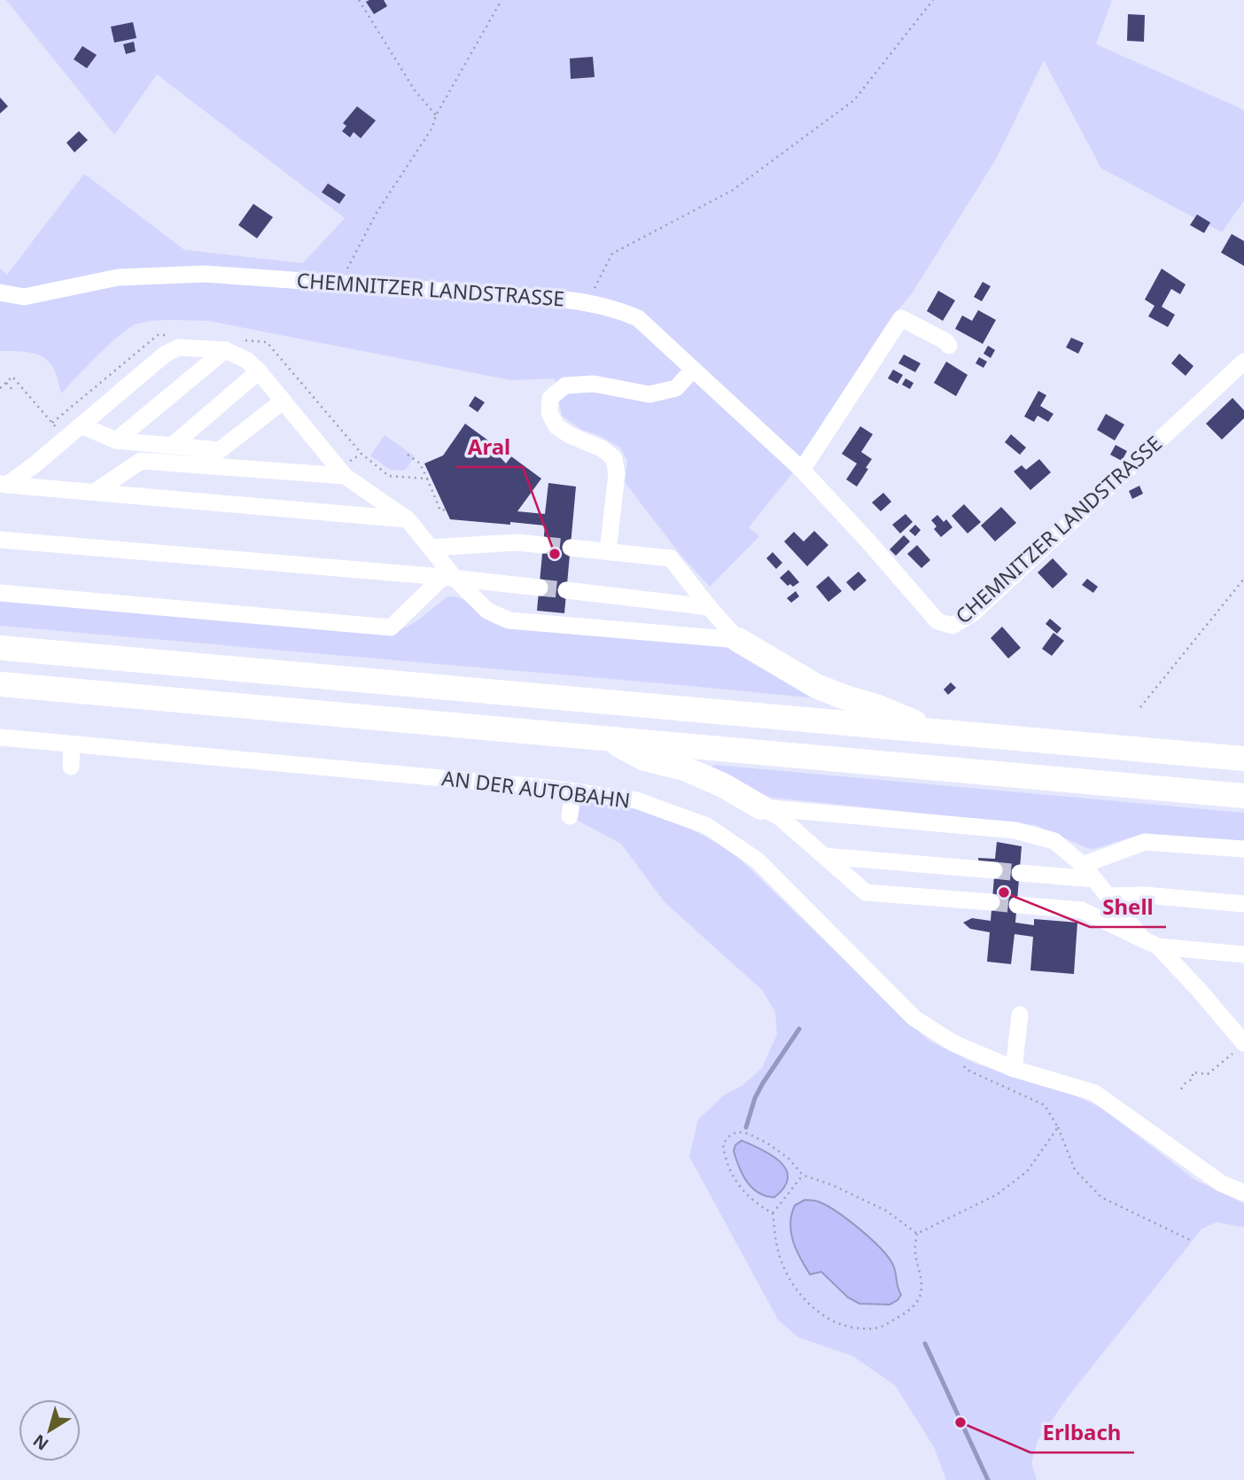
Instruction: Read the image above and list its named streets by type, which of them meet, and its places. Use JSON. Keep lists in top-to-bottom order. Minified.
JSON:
{"streets":{"street":["CHEMNITZER LANDSTRASSE","AN DER AUTOBAHN"]},"places":["Aral","Shell","Erlbach"],"north":"bottom left"}
